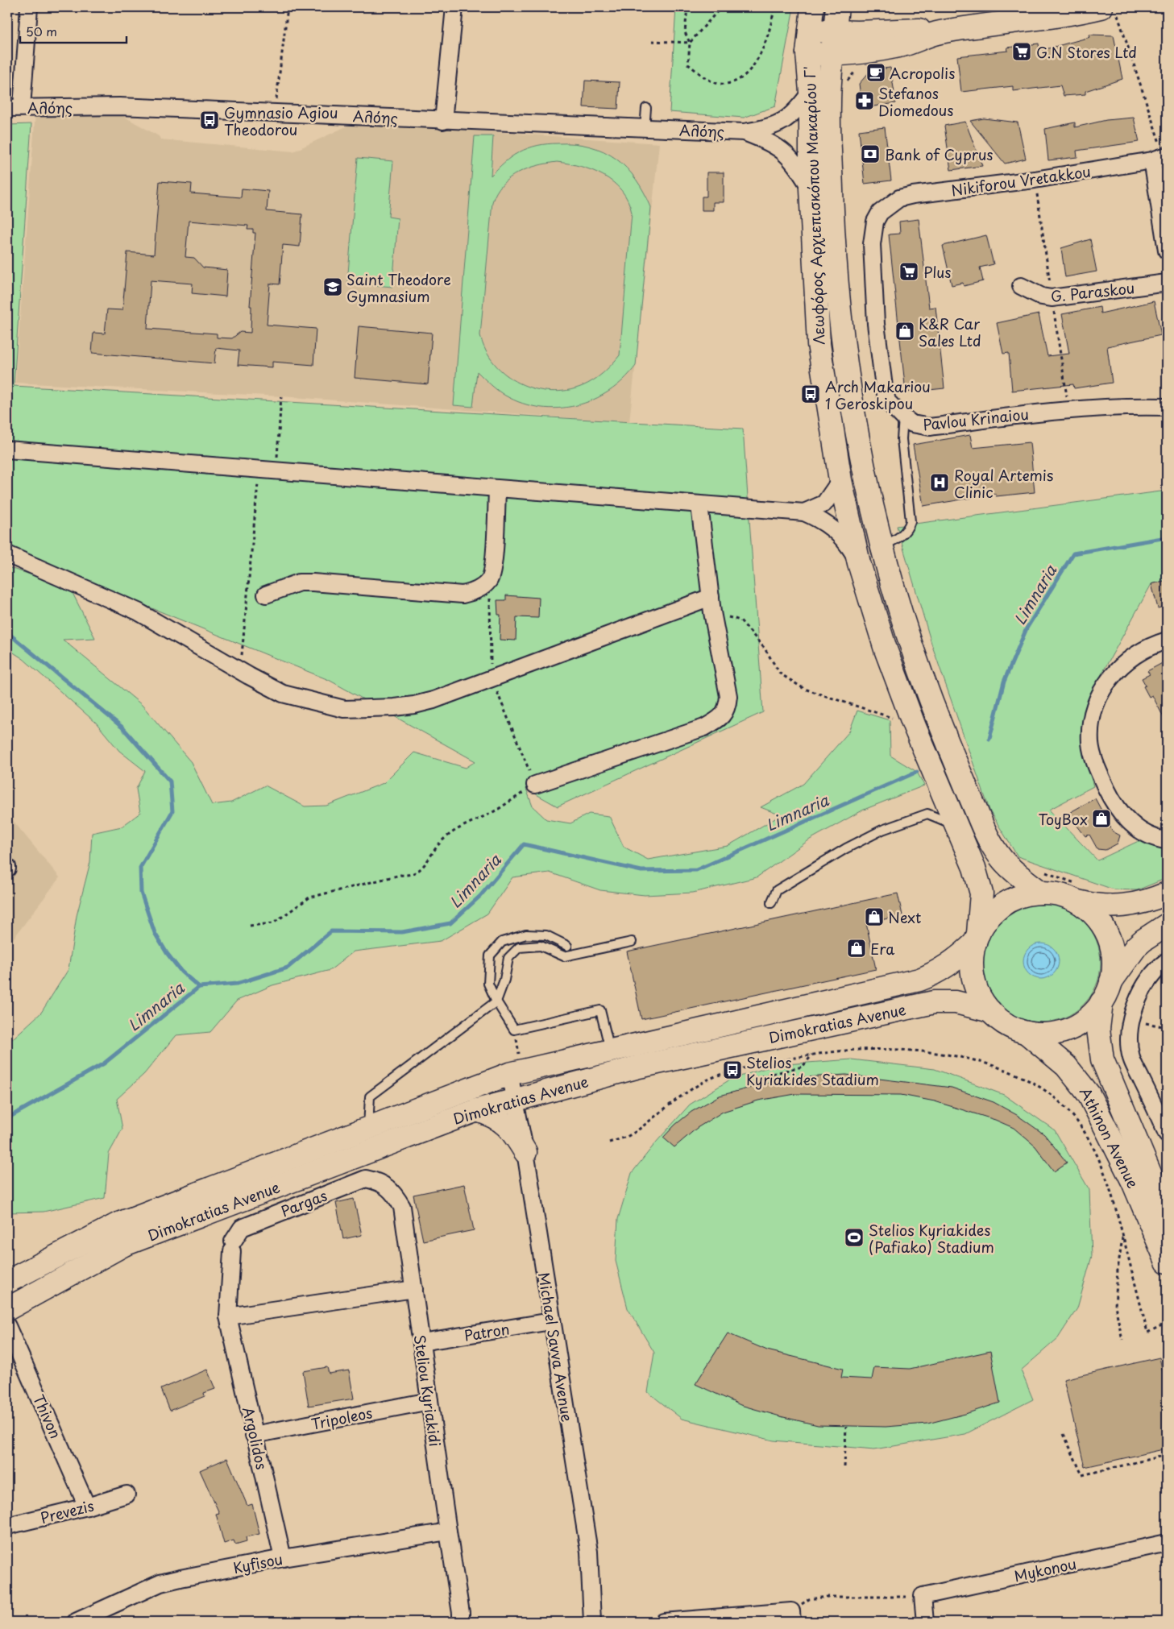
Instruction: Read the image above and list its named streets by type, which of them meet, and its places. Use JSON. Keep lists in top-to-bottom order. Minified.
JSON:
{"streets":{"main road":["Λεωφόρος Αρχιεπισκόπου Μακαρίου Γ'","Dimokratias Avenue","Athinon Avenue"],"street":["Αλόης","Nikiforou Vretakkou","G. Paraskou","Pavlou Krinaiou","Pargas","Patron","Michael Savva Avenue","Steliou Kyriakidi","Thivon","Tripoleos","Argolidos","Prevezis","Kyfisou","Mykonou"]},"crossings":[["Αλόης","Λεωφόρος Αρχιεπισκόπου Μακαρίου Γ'"],["Nikiforou Vretakkou","Pavlou Krinaiou"],["Λεωφόρος Αρχιεπισκόπου Μακαρίου Γ'","Dimokratias Avenue"],["Λεωφόρος Αρχιεπισκόπου Μακαρίου Γ'","Athinon Avenue"],["Dimokratias Avenue","Athinon Avenue"],["Dimokratias Avenue","Michael Savva Avenue"],["Pargas","Steliou Kyriakidi"],["Pargas","Argolidos"],["Patron","Michael Savva Avenue"],["Patron","Steliou Kyriakidi"],["Steliou Kyriakidi","Tripoleos"],["Steliou Kyriakidi","Kyfisou"],["Thivon","Prevezis"],["Tripoleos","Argolidos"],["Argolidos","Kyfisou"]],"water":["Limnaria"],"places":{"supermarket":["G.N Stores Ltd","Plus"],"cafe":["Acropolis"],"pharmacy":["Stefanos Diomedous"],"bus stop":["Gymnasio Agiou Theodorou","Arch Makariou 1 Geroskipou","Stelios Kyriakides Stadium"],"bank":["Bank of Cyprus"],"school or university":["Saint Theodore Gymnasium"],"shop":["K&R Car Sales Ltd","ToyBox","Next","Era"],"hospital":["Royal Artemis Clinic"],"sports":["Stelios Kyriakides (Pafiako) Stadium"]},"scale_bar":"50 m"}
